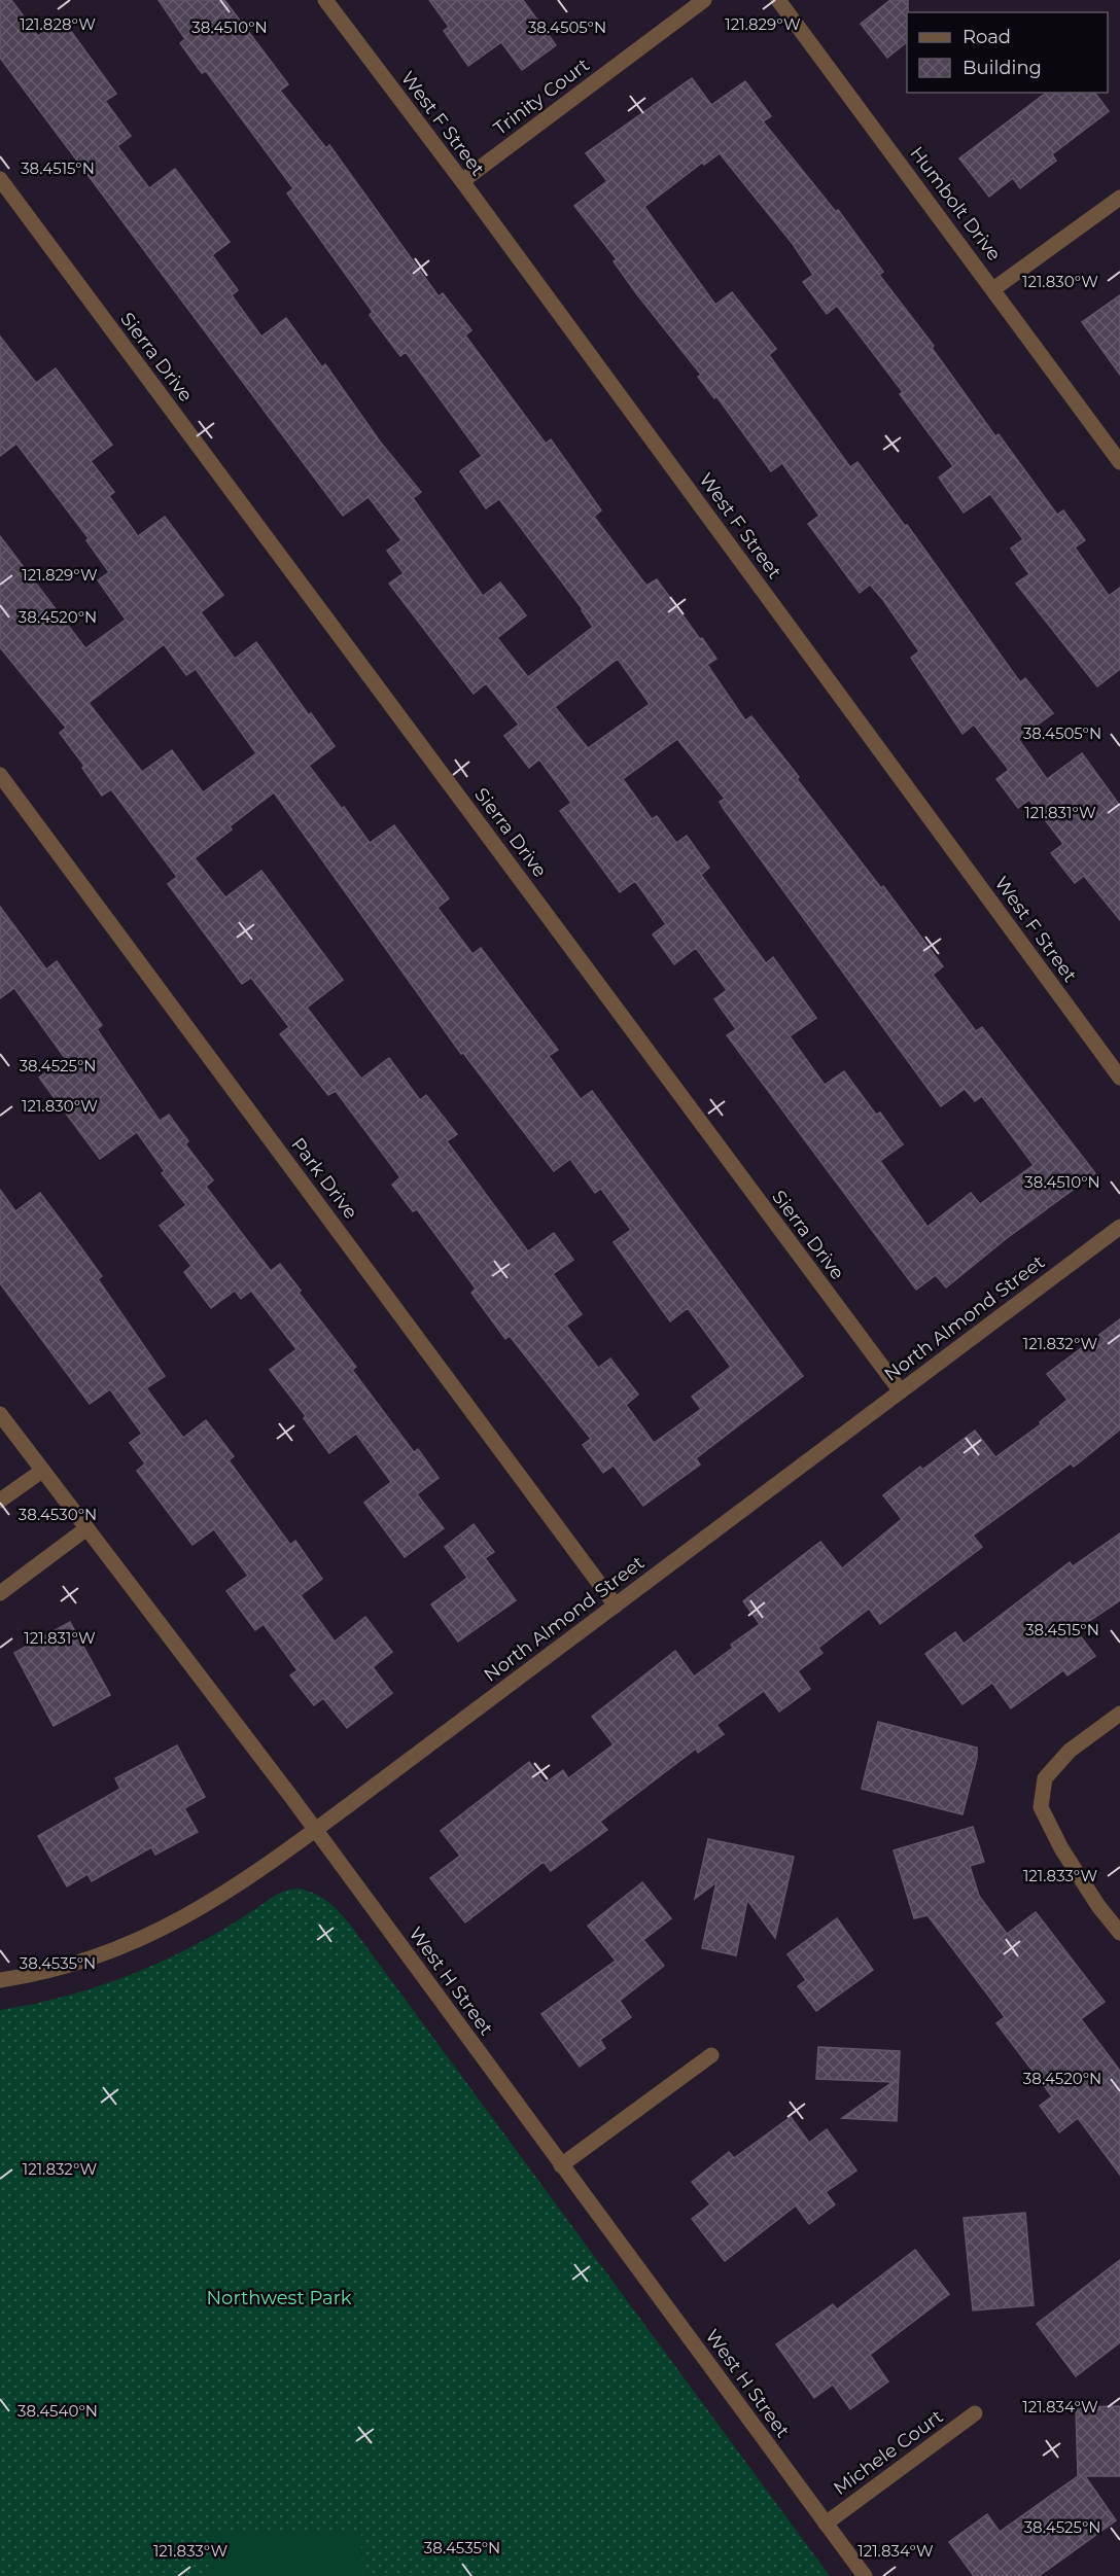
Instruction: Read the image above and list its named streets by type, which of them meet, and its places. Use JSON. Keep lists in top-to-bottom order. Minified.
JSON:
{"streets":{"street":["Trinity Court","West F Street","Humbolt Drive","Sierra Drive","Park Drive","North Almond Street","West H Street","Michele Court"]},"crossings":[["Trinity Court","West F Street"],["Sierra Drive","North Almond Street"],["Park Drive","North Almond Street"],["North Almond Street","West H Street"],["West H Street","Michele Court"]],"parks":["Northwest Park"],"legend":["Road","Building"],"coordinates":["121.828°W","121.829°W","38.4510°N","38.4505°N","38.4515°N","121.830°W","38.4520°N","121.831°W","38.4525°N","121.832°W","38.4530°N","121.833°W","38.4535°N","121.834°W","38.4540°N"]}
